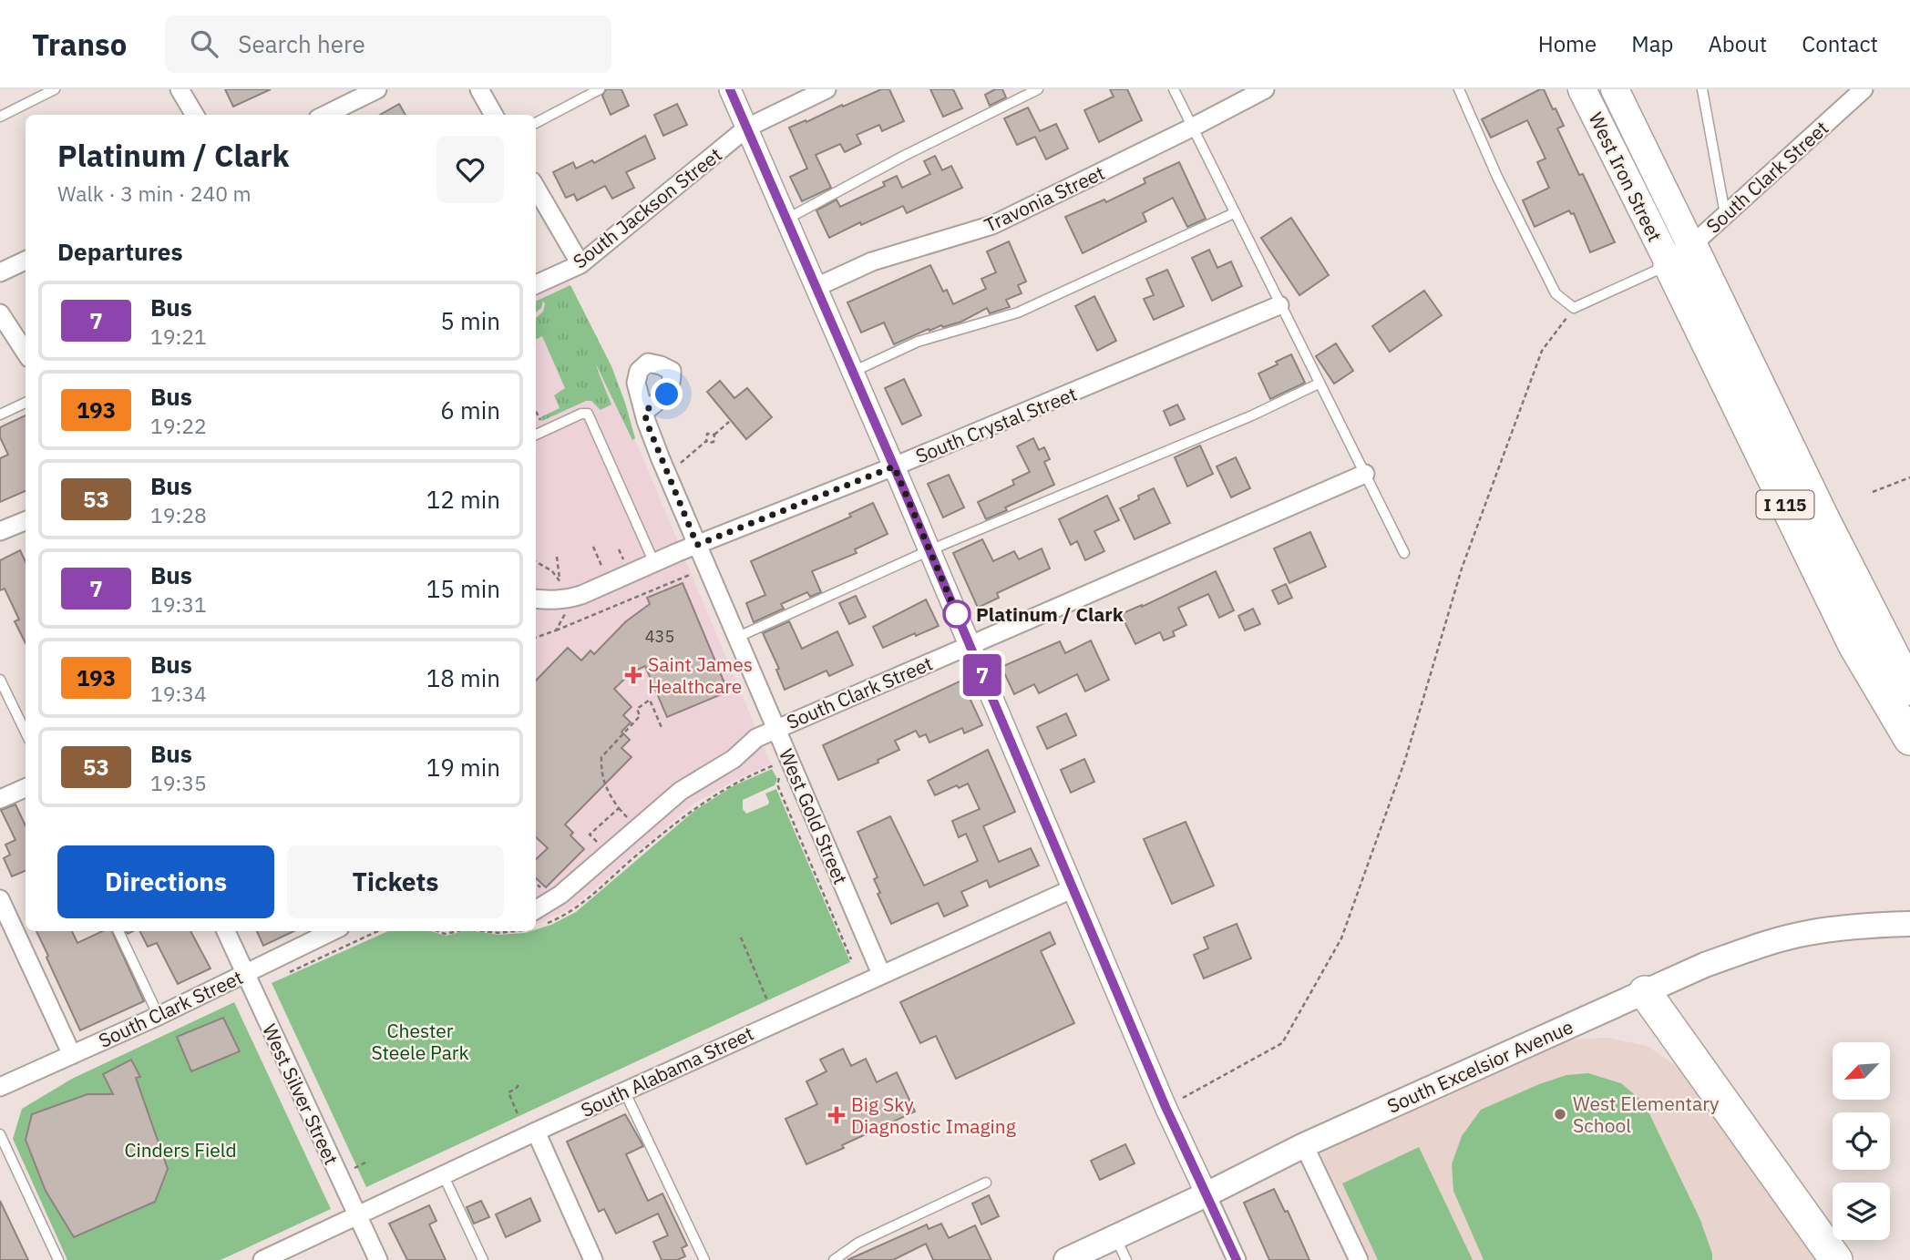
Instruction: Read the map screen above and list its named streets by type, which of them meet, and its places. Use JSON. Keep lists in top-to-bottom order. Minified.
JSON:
{"streets":{"highway":["I 115"],"main road":["West Iron Street","South Excelsior Avenue"],"street":["South Clark Street","Travonia Street","South Jackson Street","South Crystal Street","West Gold Street","South Alabama Street","West Silver Street"]},"crossings":[["West Iron Street","South Clark Street"],["West Iron Street","I 115"],["South Clark Street","I 115"],["South Clark Street","West Gold Street"],["South Clark Street","West Silver Street"],["South Crystal Street","West Gold Street"],["West Gold Street","South Alabama Street"],["South Alabama Street","West Silver Street"]],"parks":["Chester Steele Park","Cinders Field"],"places":{"other":["Platinum / Clark","West Elementary School"],"health":["Saint James Healthcare","Big Sky Diagnostic Imaging"]},"lines":["bus line 7"],"house_numbers":["435"],"north":"bottom left","page":{"header":"Transo","search":"Search here","nav":["Home","Map","About","Contact"],"on_map":"7","heading":[["Platinum / Clark","Walk · 3 min · 240 m"],"Departures"],"list":[{"mark":"7","name":"Bus","note":"19:21","value":"5 min"},{"mark":"193","name":"Bus","note":"19:22","value":"6 min"},{"mark":"53","name":"Bus","note":"19:28","value":"12 min"},{"mark":"7","name":"Bus","note":"19:31","value":"15 min"},{"mark":"193","name":"Bus","note":"19:34","value":"18 min"},{"mark":"53","name":"Bus","note":"19:35","value":"19 min"}],"buttons":["Directions","Tickets"]}}
